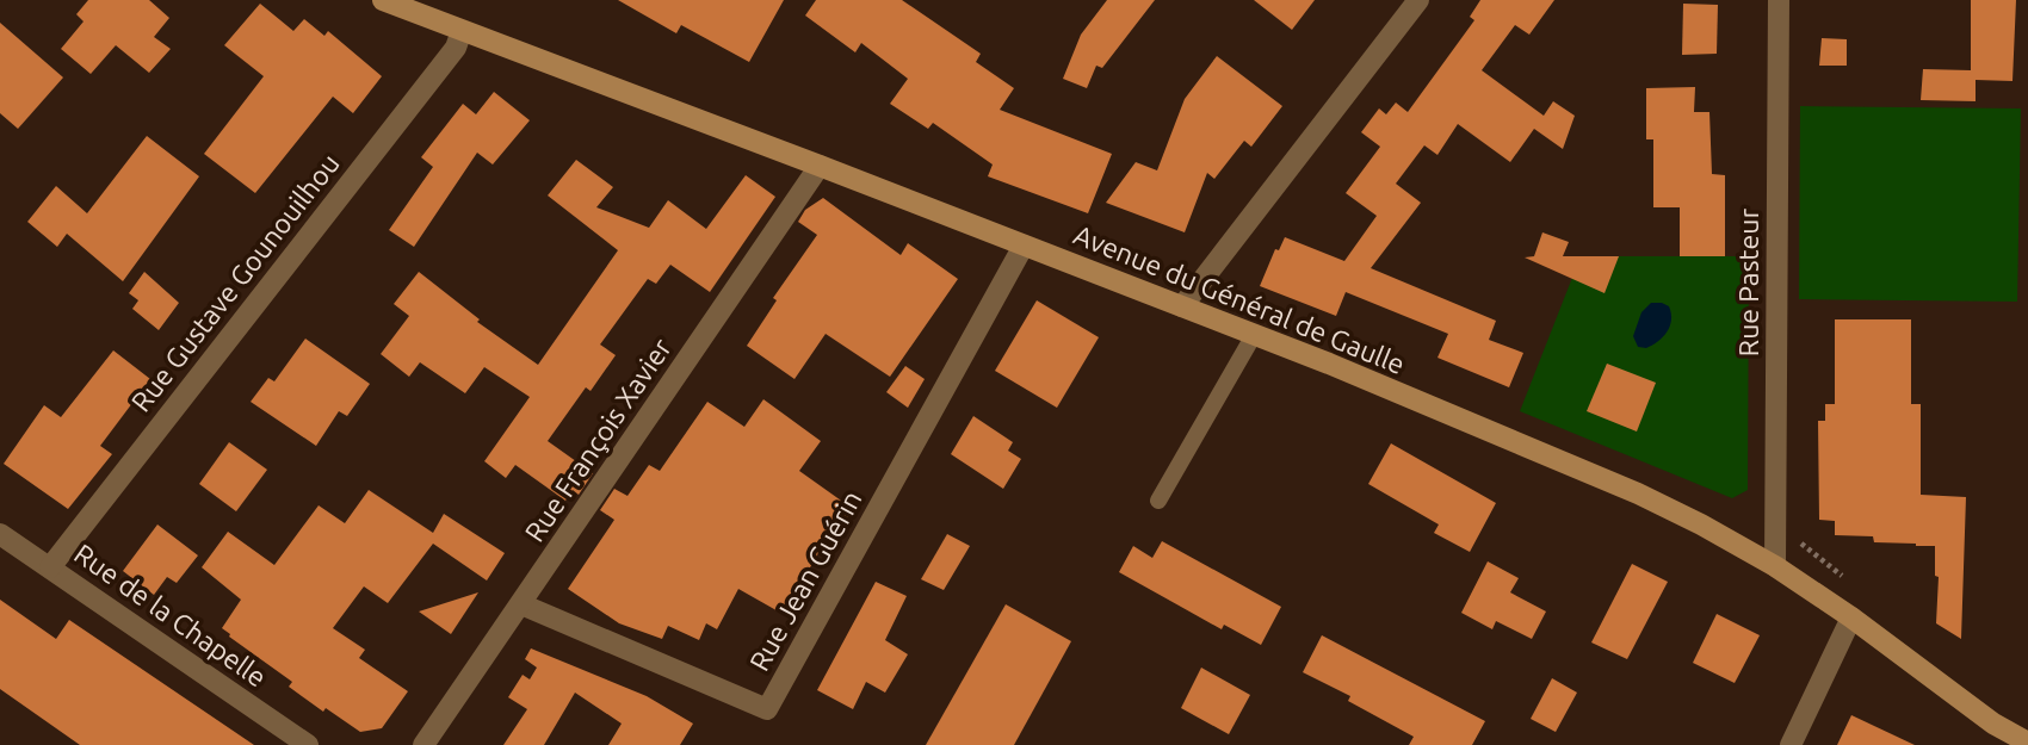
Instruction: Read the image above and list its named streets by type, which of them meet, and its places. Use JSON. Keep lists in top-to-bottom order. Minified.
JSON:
{"streets":{"main road":["Avenue du Général de Gaulle"],"street":["Rue Gustave Gounouilhou","Rue Pasteur","Rue François Xavier","Rue Jean Guérin","Rue de la Chapelle"]},"crossings":[["Rue Gustave Gounouilhou","Avenue du Général de Gaulle"],["Rue Gustave Gounouilhou","Rue de la Chapelle"],["Rue Pasteur","Avenue du Général de Gaulle"],["Avenue du Général de Gaulle","Rue François Xavier"],["Avenue du Général de Gaulle","Rue Jean Guérin"],["Rue François Xavier","Rue Jean Guérin"]]}
